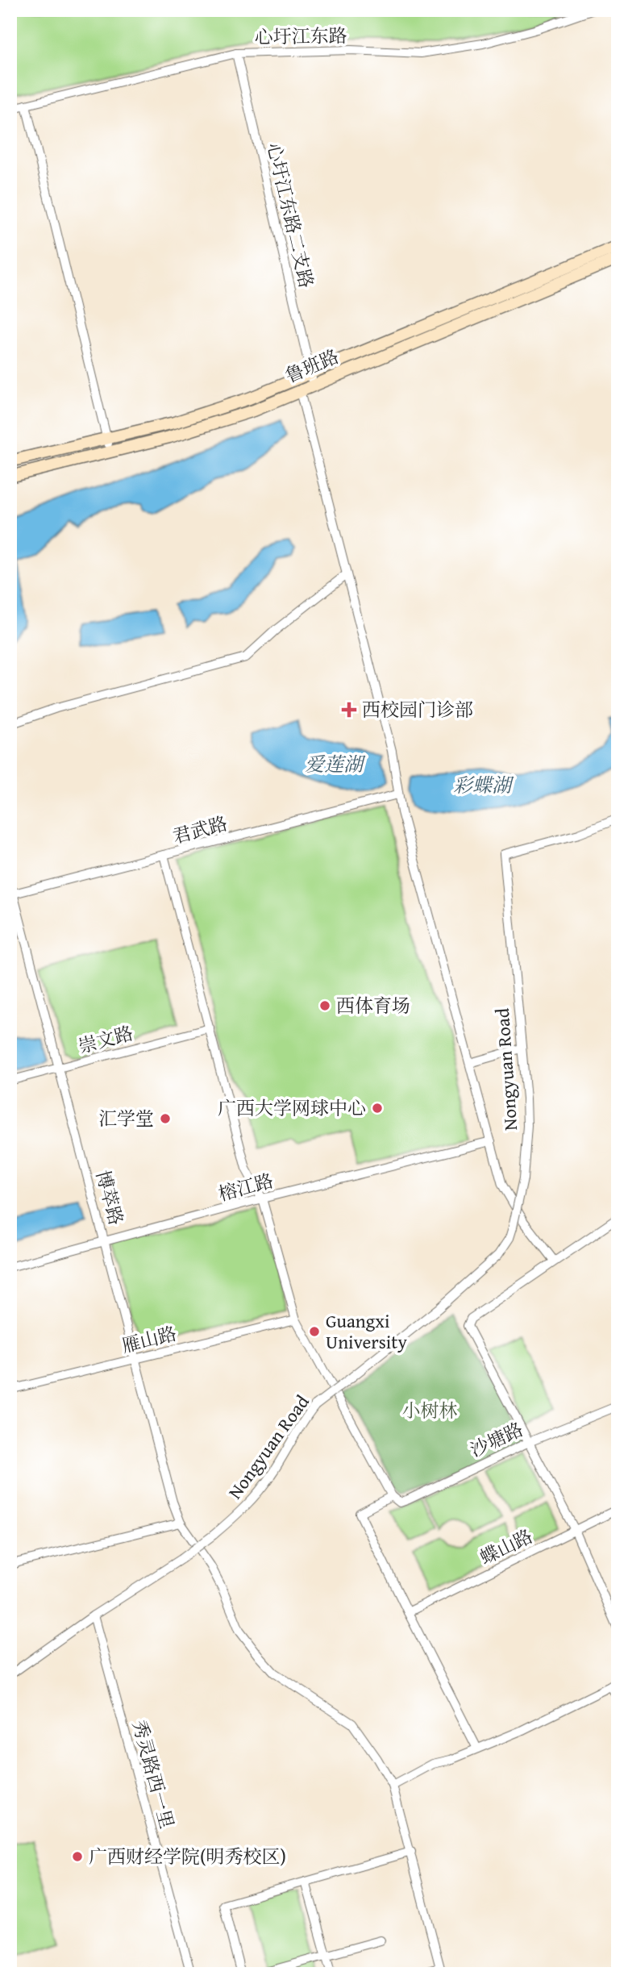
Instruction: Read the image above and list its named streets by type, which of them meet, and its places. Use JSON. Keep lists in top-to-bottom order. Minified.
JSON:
{"streets":{"main road":["鲁班路"],"street":["心圩江东路","心圩江东路二支路","君武路","崇文路","Nongyuan Road","榕江路","博萃路","雁山路","沙塘路","蝶山路","秀灵路西一里"]},"crossings":[["心圩江东路","心圩江东路二支路"],["心圩江东路二支路","鲁班路"],["君武路","博萃路"],["崇文路","博萃路"],["Nongyuan Road","秀灵路西一里"],["榕江路","博萃路"],["博萃路","雁山路"]],"water":["爱莲湖","彩蝶湖"],"parks":["小树林"],"places":{"health":["西校园门诊部"],"other":["西体育场","广西大学网球中心","汇学堂","Guangxi University","广西财经学院(明秀校区)"]}}
